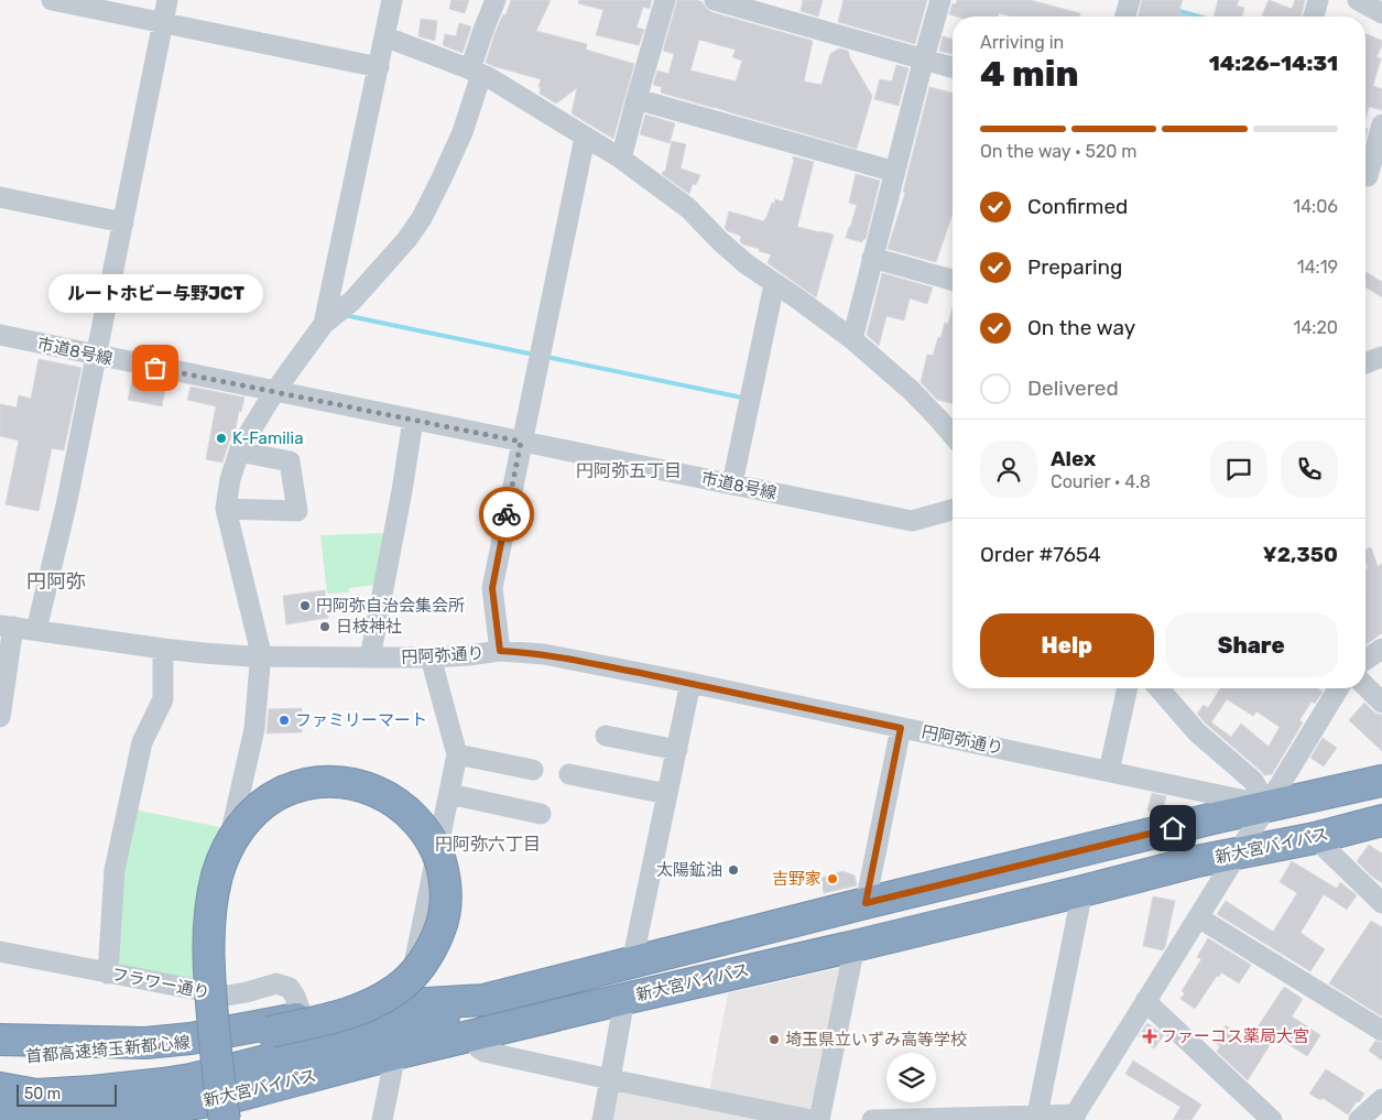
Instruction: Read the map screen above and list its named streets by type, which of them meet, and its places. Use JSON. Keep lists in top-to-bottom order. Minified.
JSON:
{"streets":{"highway":["新大宮バイパス","首都高速埼玉新都心線"],"street":["市道8号線","円阿弥通り","フラワー通り"]},"crossings":[["円阿弥通り","新大宮バイパス"],["新大宮バイパス","フラワー通り"]],"districts":["円阿弥五丁目","円阿弥","円阿弥六丁目"],"places":{"other":["ルートホビー与野JCT","K-Familia","円阿弥自治会集会所","日枝神社","ファミリーマート","太陽鉱油","吉野家","埼玉県立いずみ高等学校"],"health":["ファーコス薬局大宮"]},"scale_bar":"50 m","page":{"heading":["4 min","Arriving in","14:26–14:31"],"panel":["Alex","Courier · 4.8","Order #7654","¥2,350"],"bar":"On the way · 520 m","list":[["Confirmed","14:06"],["Preparing","14:19"],["On the way","14:20"],"Delivered"],"bubble":"ルートホビー与野JCT","buttons":["Help","Share"],"scale":"50 m"}}
